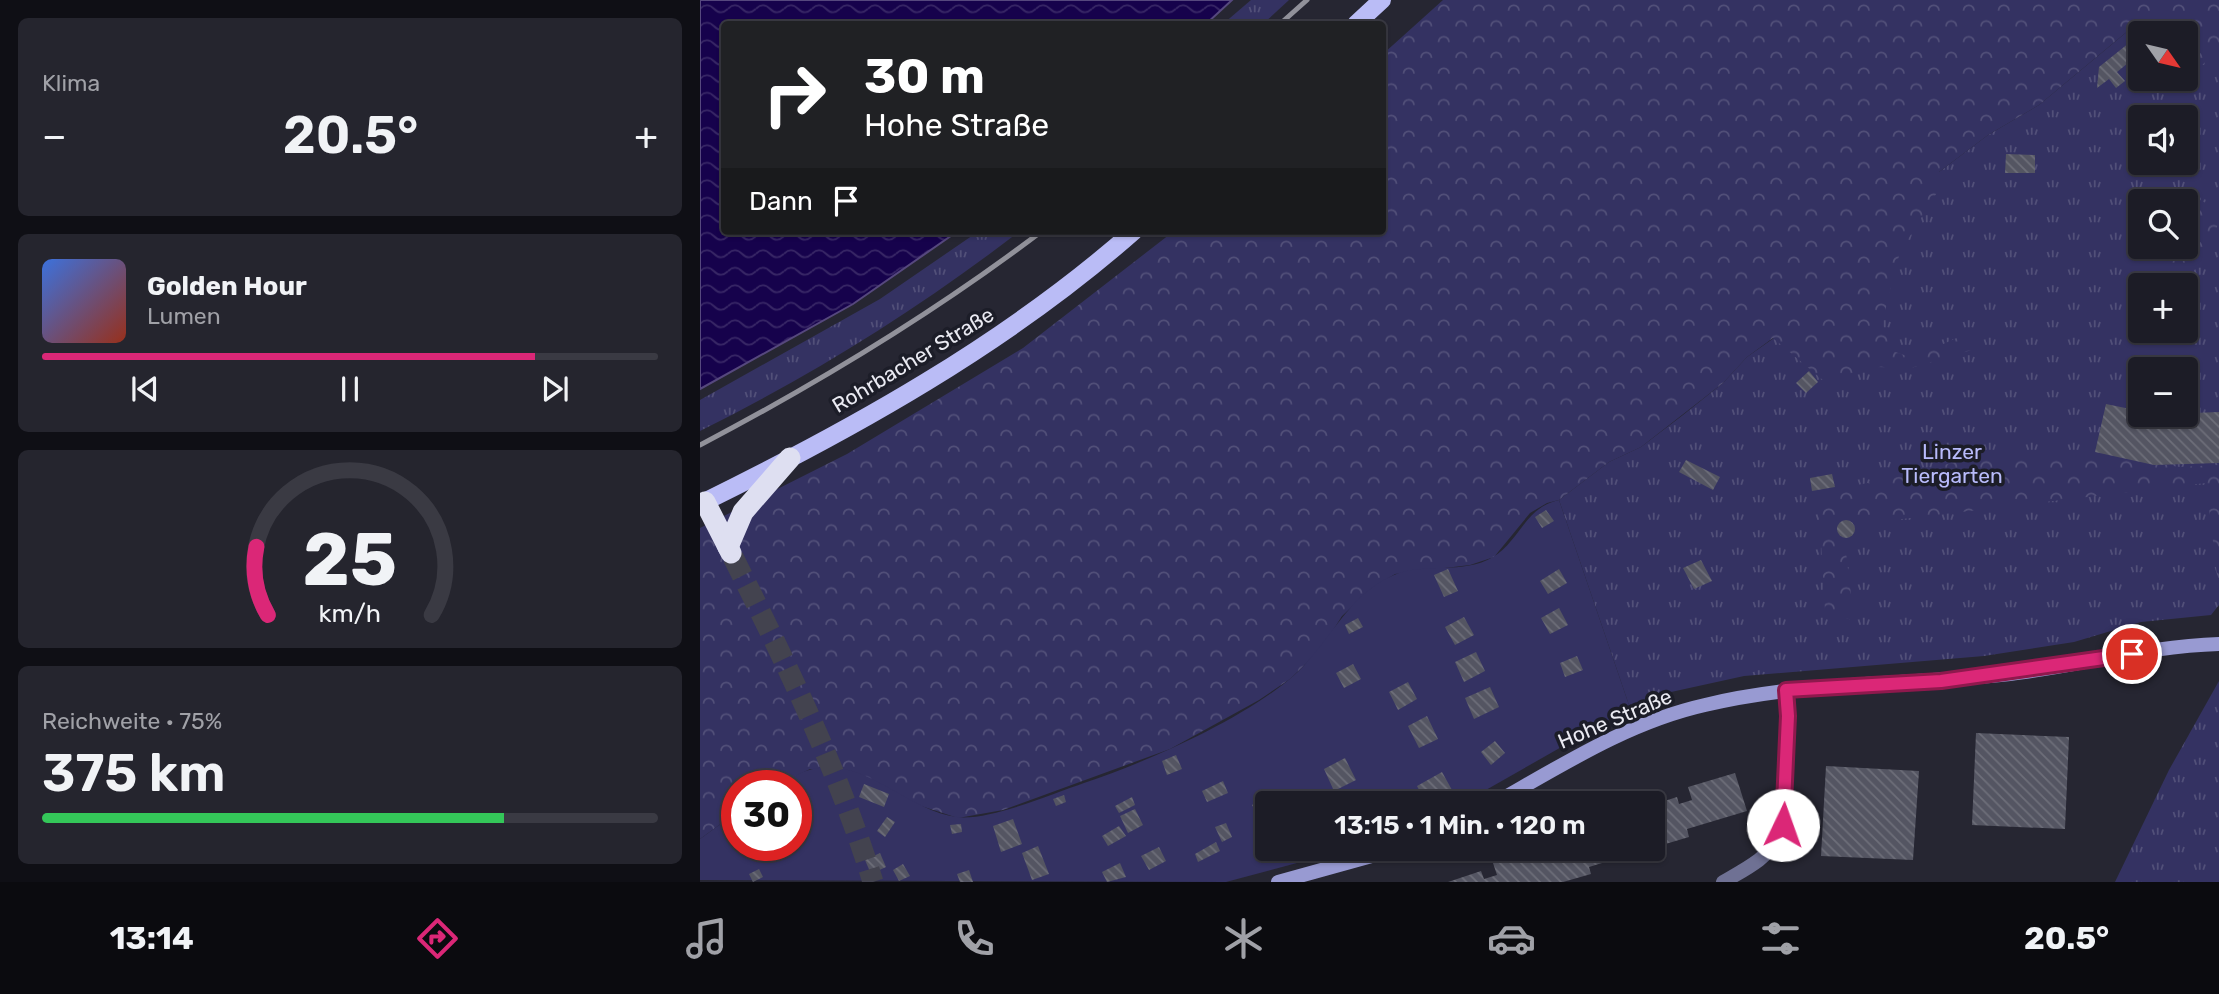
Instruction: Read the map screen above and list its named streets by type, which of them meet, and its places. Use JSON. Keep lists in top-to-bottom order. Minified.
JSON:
{"streets":{"main road":["Rohrbacher Straße","Hohe Straße"]},"parks":["Linzer Tiergarten"],"north":"bottom right","page":{"tile":["Klima",["Reichweite · 75%","375 km"]],"map_buttons":["+","−"],"turn":["30 m","Hohe Straße"],"heat":["−","20.5°","+"],"then":"Dann","song":["Golden Hour","Lumen"],"limit":"30","trip":"13:15 · 1 Min. · 120 m","tabs":["13:14","20.5°"],"gauge":["25","km/h"]}}
